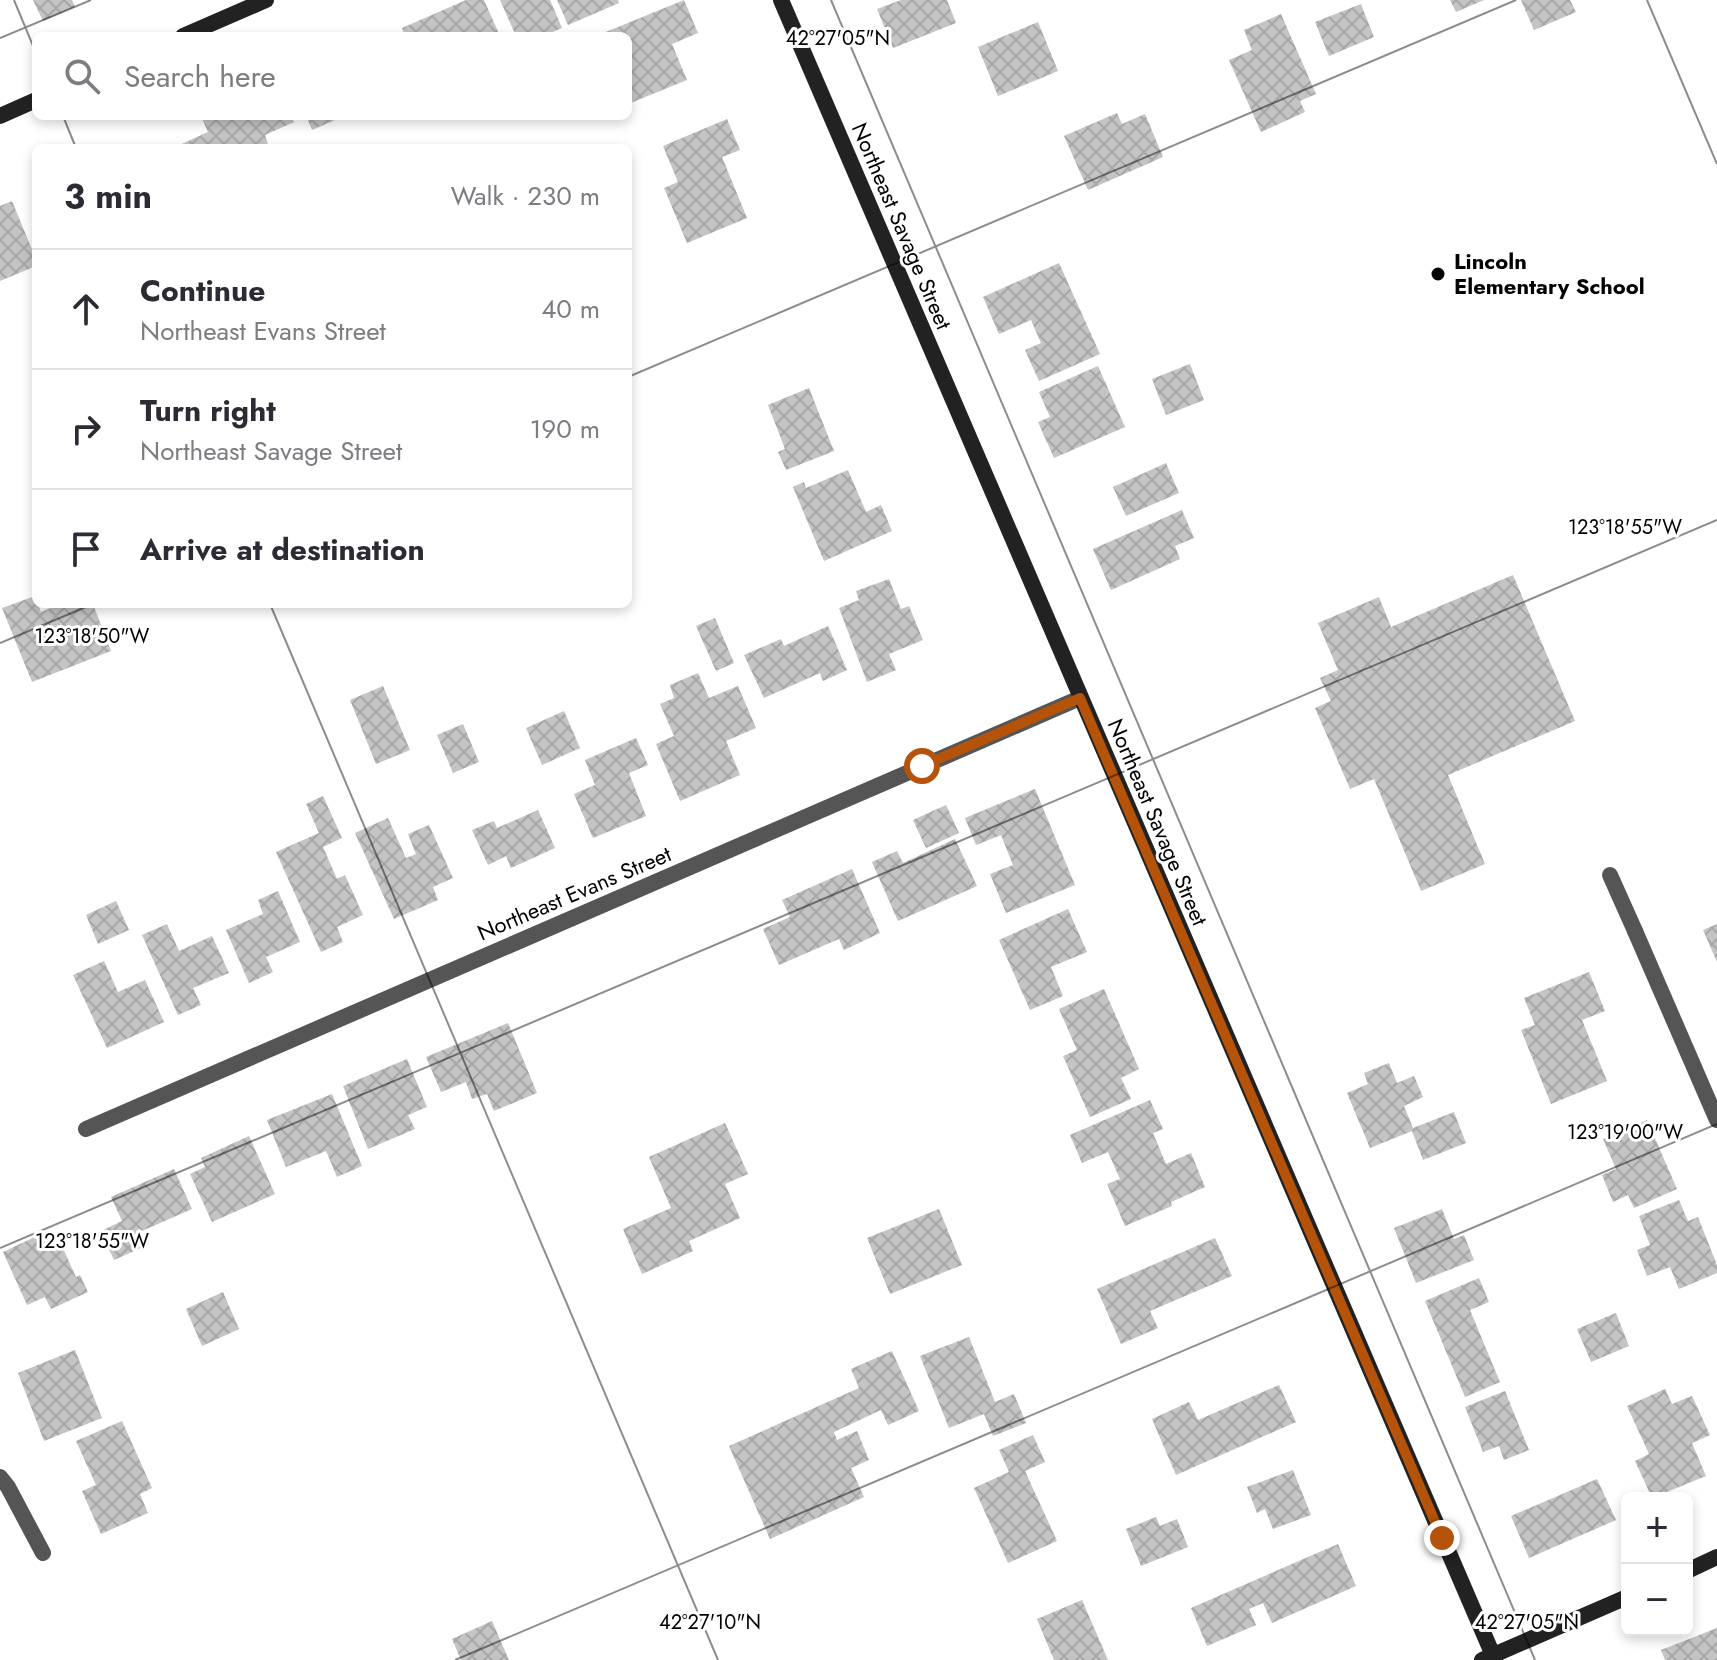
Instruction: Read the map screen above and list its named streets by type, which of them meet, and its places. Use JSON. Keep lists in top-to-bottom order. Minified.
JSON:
{"streets":{"street":["Northeast Savage Street","Northeast Evans Street"]},"crossings":[["Northeast Savage Street","Northeast Evans Street"]],"places":["Lincoln Elementary School"],"page":{"search":"Search here","heading":["3 min","Walk · 230 m"],"list":[["Continue","Northeast Evans Street","40 m"],["Turn right","Northeast Savage Street","190 m"],"Arrive at destination"],"map_buttons":["+","−"]},"coordinates":["42°27'05\"N","123°18'55\"W","123°18'50\"W","123°19'00\"W","42°27'10\"N"]}
